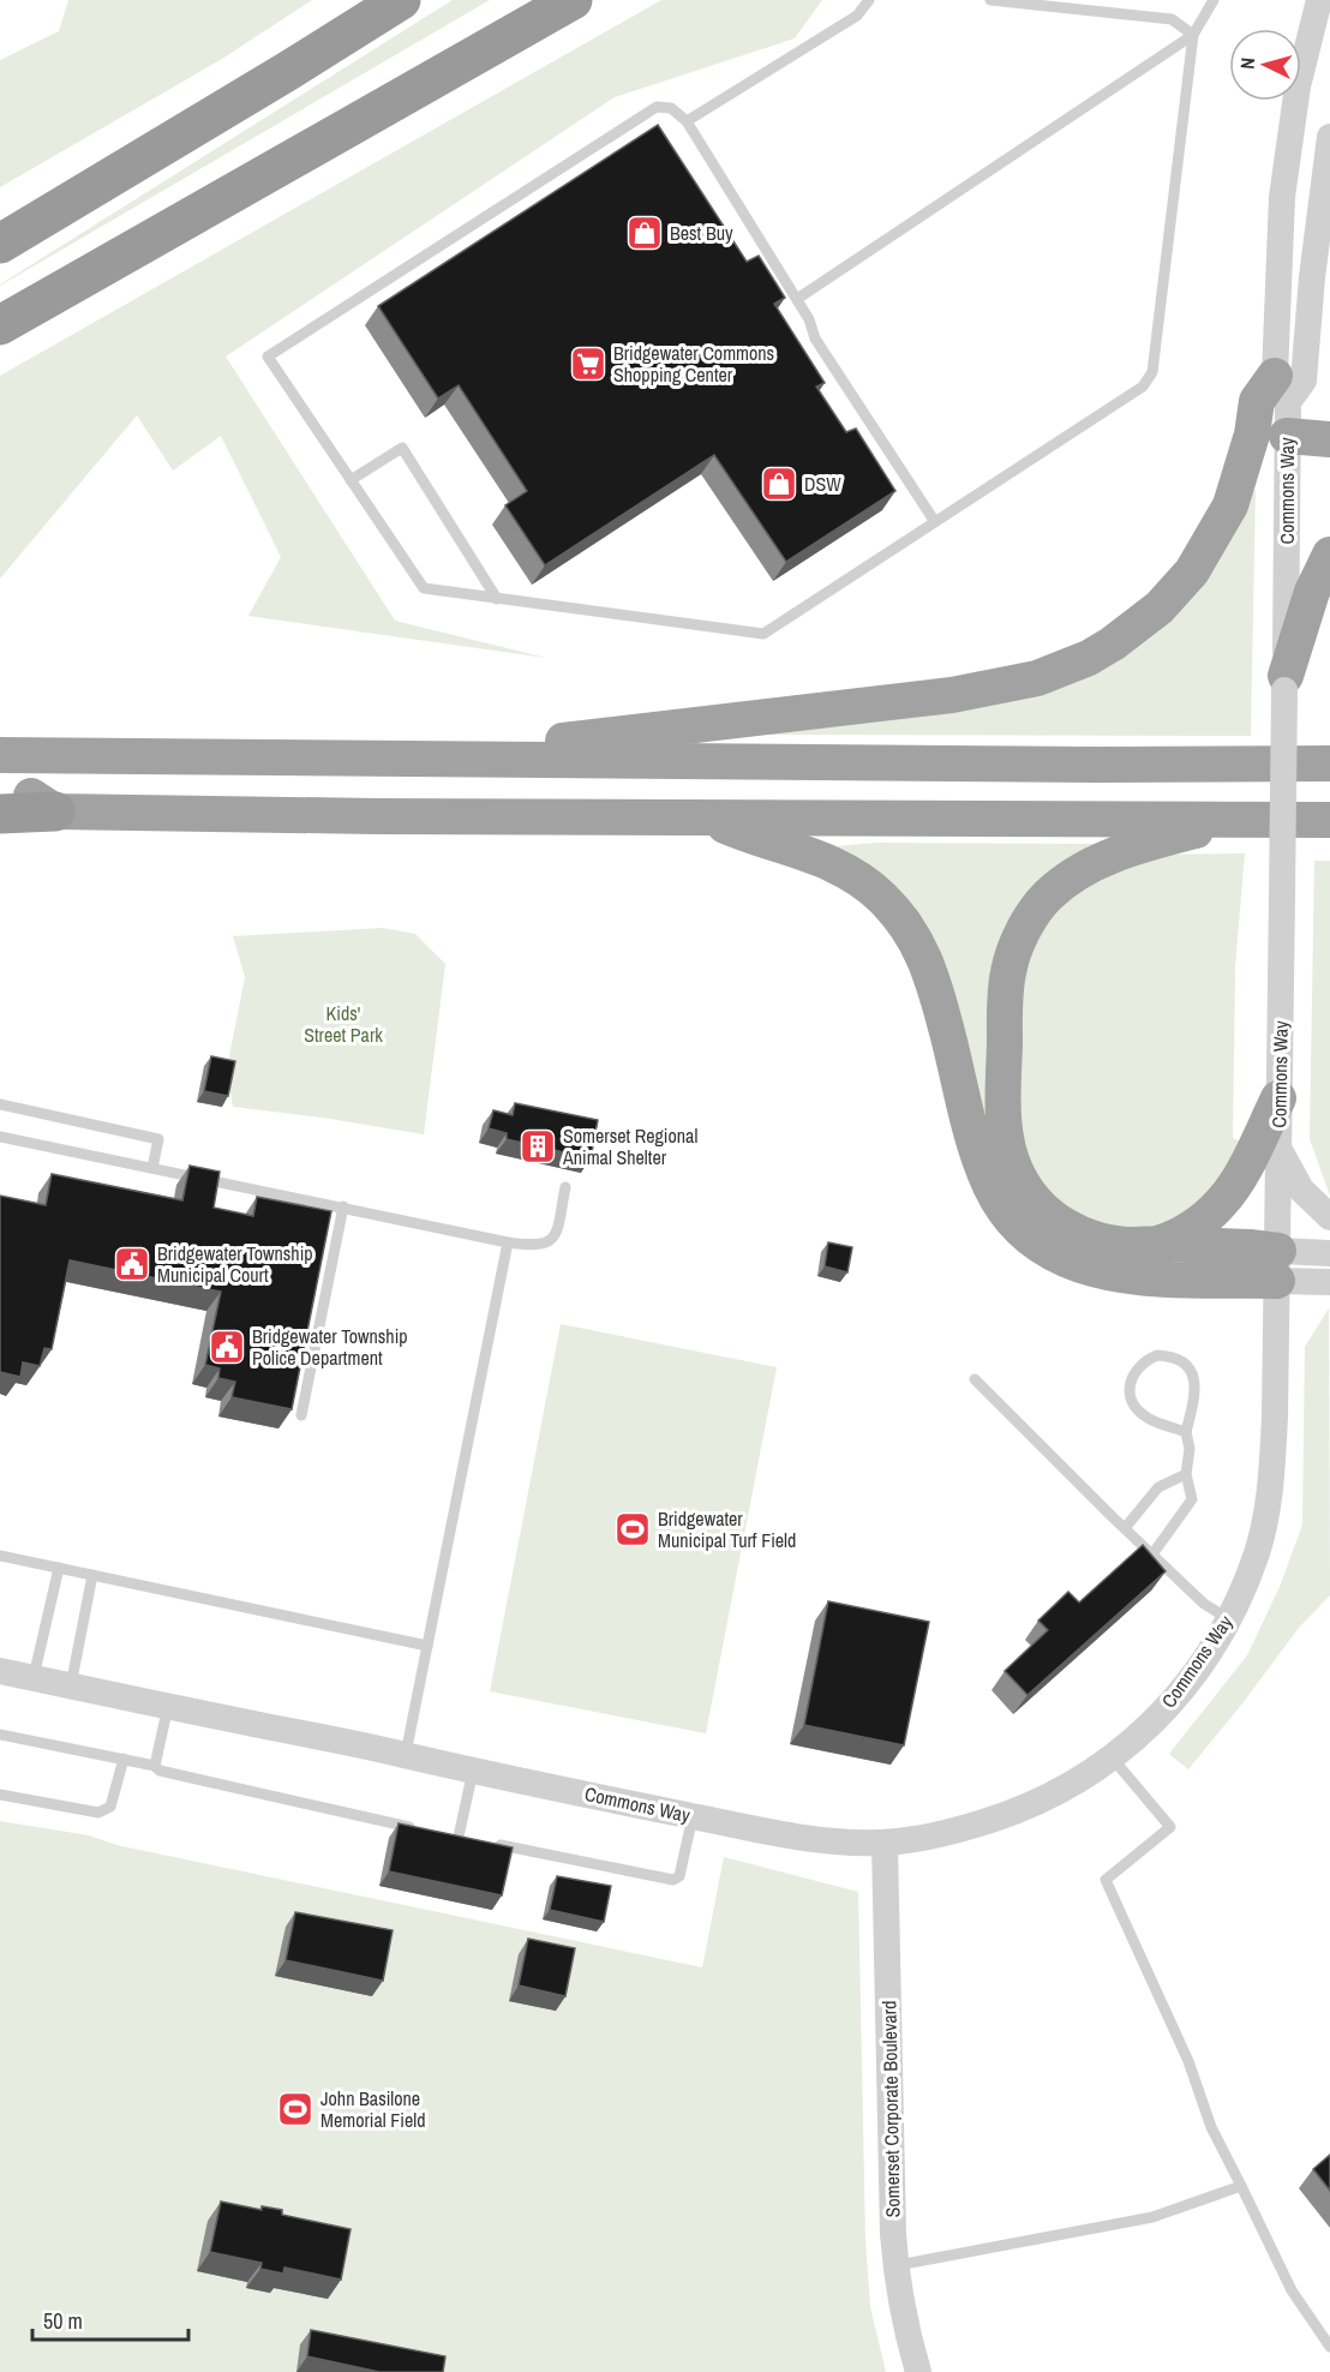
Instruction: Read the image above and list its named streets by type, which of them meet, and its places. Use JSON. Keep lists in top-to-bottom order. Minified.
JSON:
{"streets":{"street":["Commons Way","Somerset Corporate Boulevard"]},"crossings":[["Commons Way","Somerset Corporate Boulevard"]],"parks":["Kids' Street Park"],"places":{"shop":["Best Buy","DSW"],"supermarket":["Bridgewater Commons Shopping Center"],"building":["Somerset Regional Animal Shelter"],"public building":["Bridgewater Township Municipal Court","Bridgewater Township Police Department"],"sports":["Bridgewater Municipal Turf Field","John Basilone Memorial Field"]},"scale_bar":"50 m","north":"left"}
